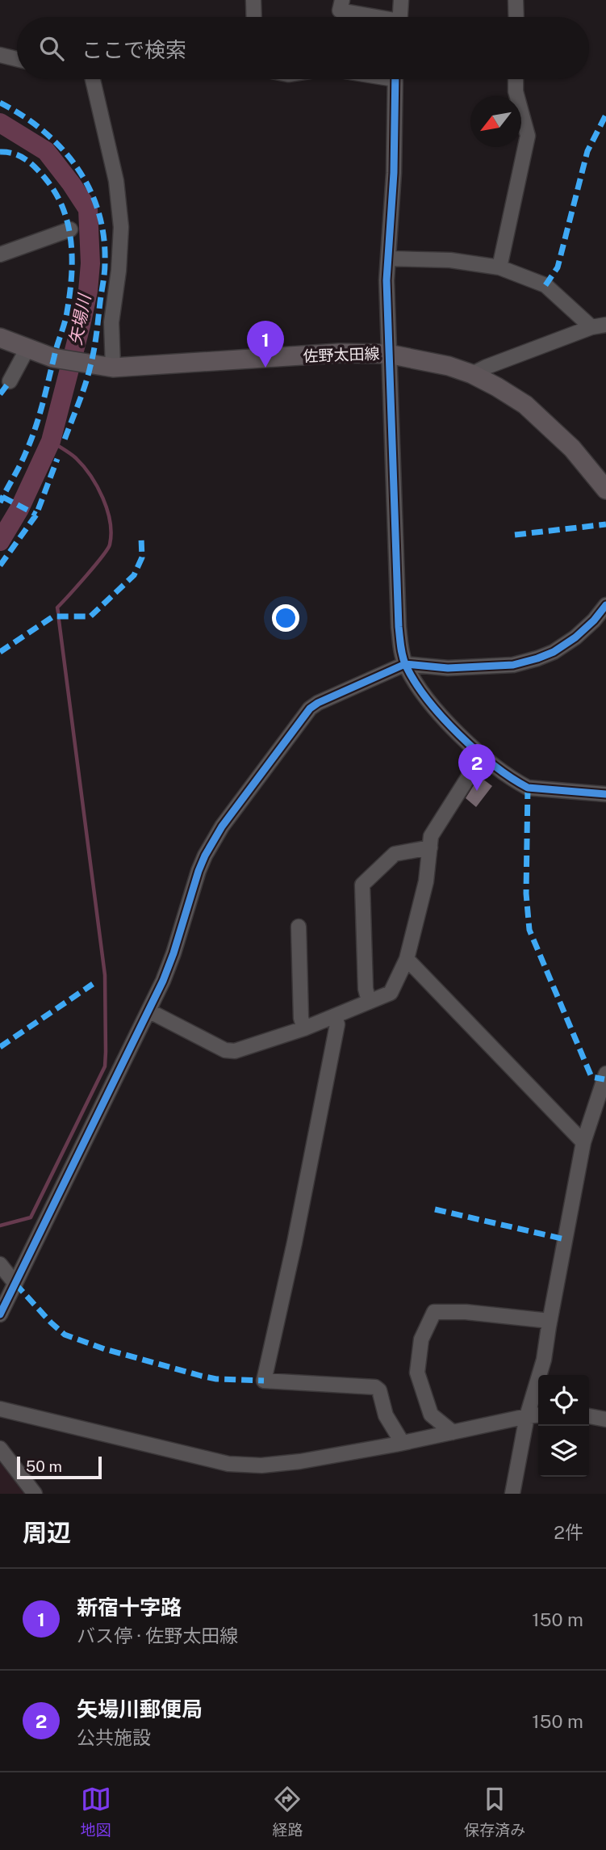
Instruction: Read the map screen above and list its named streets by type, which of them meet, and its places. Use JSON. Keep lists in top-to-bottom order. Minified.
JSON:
{"streets":{"main road":["佐野太田線"]},"water":["矢場川"],"scale_bar":"50 m","north":"bottom left","page":{"search":"ここで検索","pins":["1","2"],"scale":"50 m","heading":["周辺","2件"],"list":[{"mark":"1","name":"新宿十字路","note":"バス停 · 佐野太田線","value":"150 m"},{"mark":"2","name":"矢場川郵便局","note":"公共施設","value":"150 m"}],"nav":["地図","経路","保存済み"]}}
